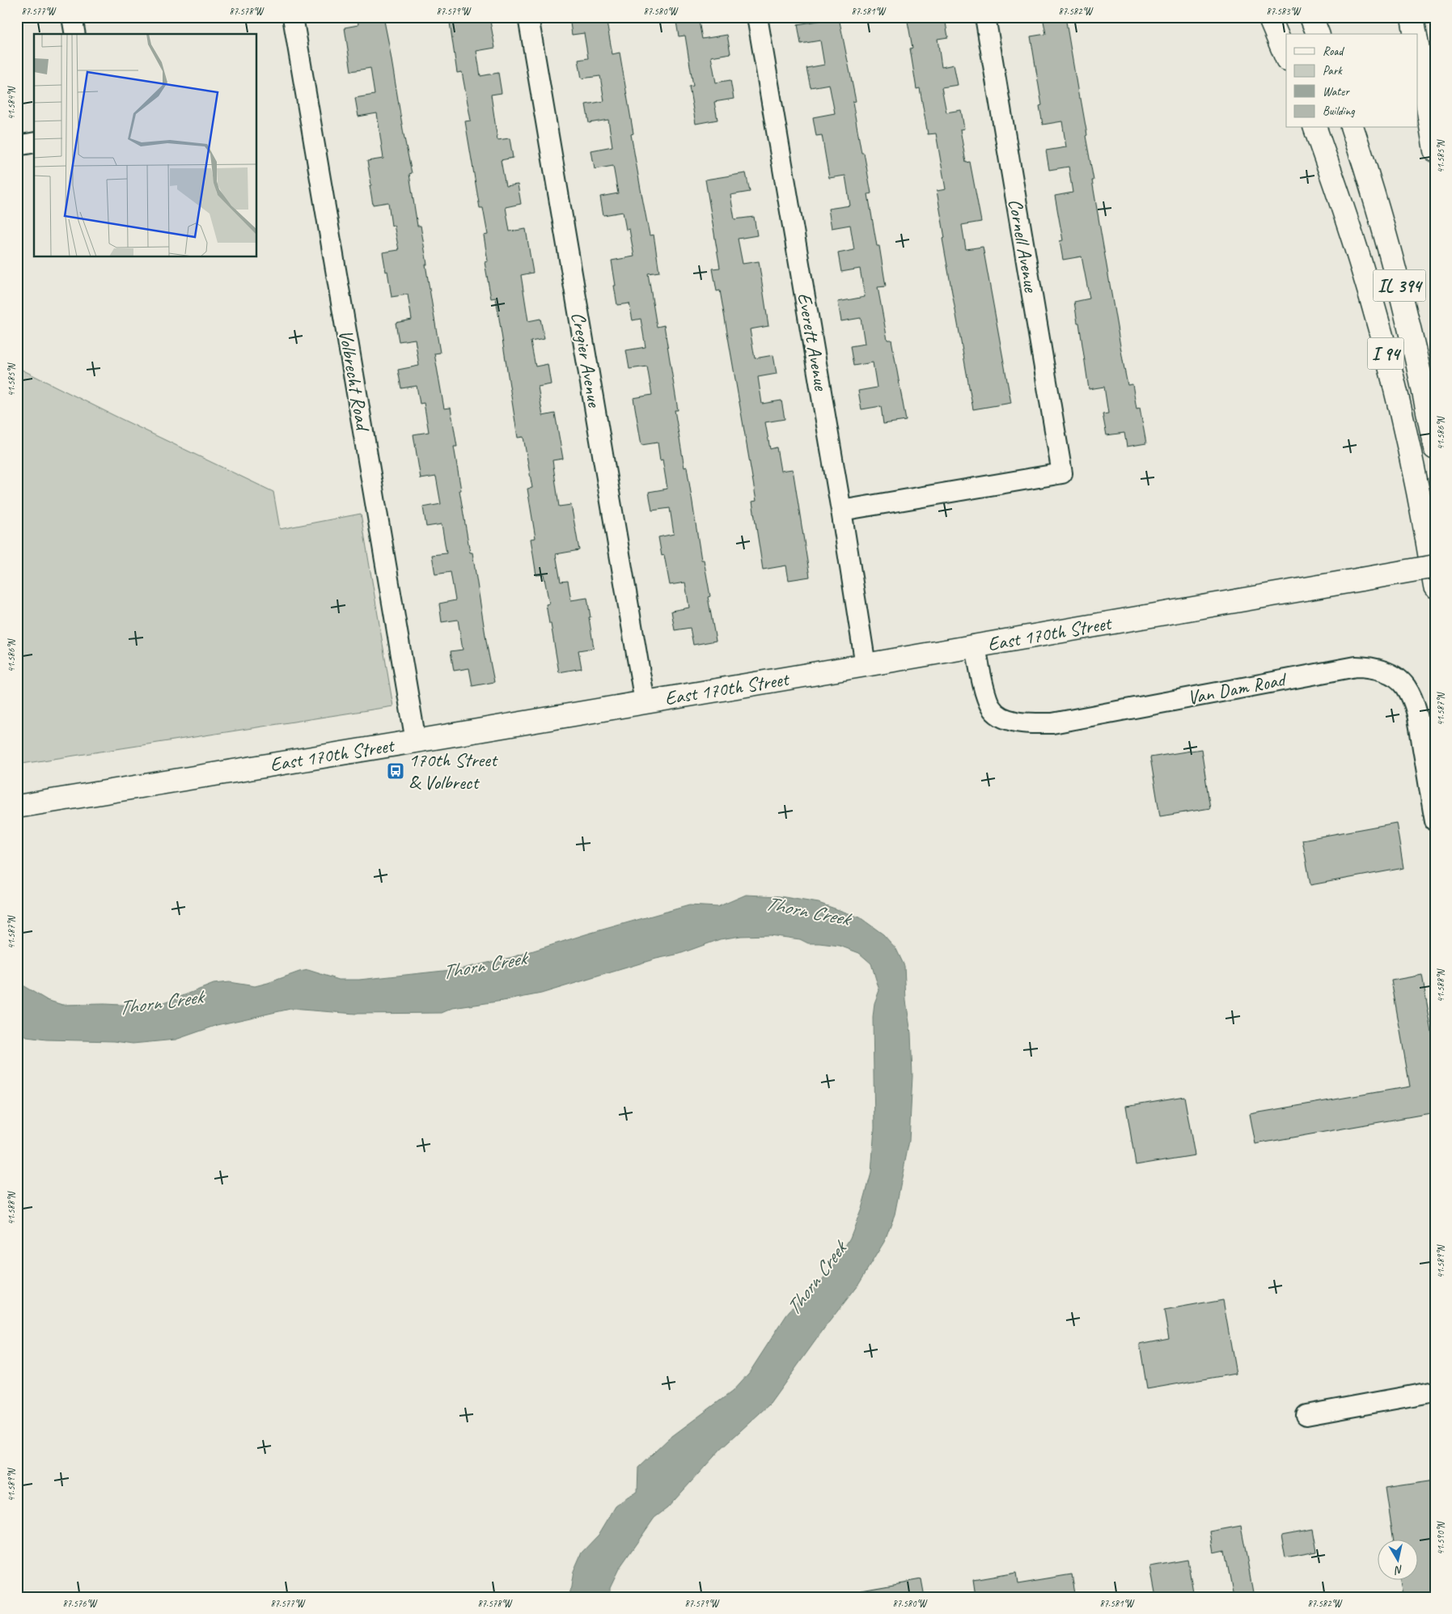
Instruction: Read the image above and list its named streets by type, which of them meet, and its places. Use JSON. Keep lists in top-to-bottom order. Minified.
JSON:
{"streets":{"main road":["IL 394","I 94","East 170th Street"],"street":["Cornell Avenue","Everett Avenue","Cregier Avenue","Volbrecht Road","Van Dam Road"]},"crossings":[["Cornell Avenue","Everett Avenue"],["Everett Avenue","East 170th Street"],["Cregier Avenue","East 170th Street"],["Volbrecht Road","East 170th Street"],["East 170th Street","Van Dam Road"]],"water":["Thorn Creek"],"places":{"bus stop":["170th Street & Volbrect"]},"legend":["Road","Park","Water","Building"],"north":"bottom","coordinates":["87.577°W","87.578°W","87.579°W","87.580°W","87.581°W","87.582°W","87.583°W","41.584°N","41.585°N","41.586°N","41.587°N","41.588°N","41.589°N","41.590°N","87.576°W"]}
